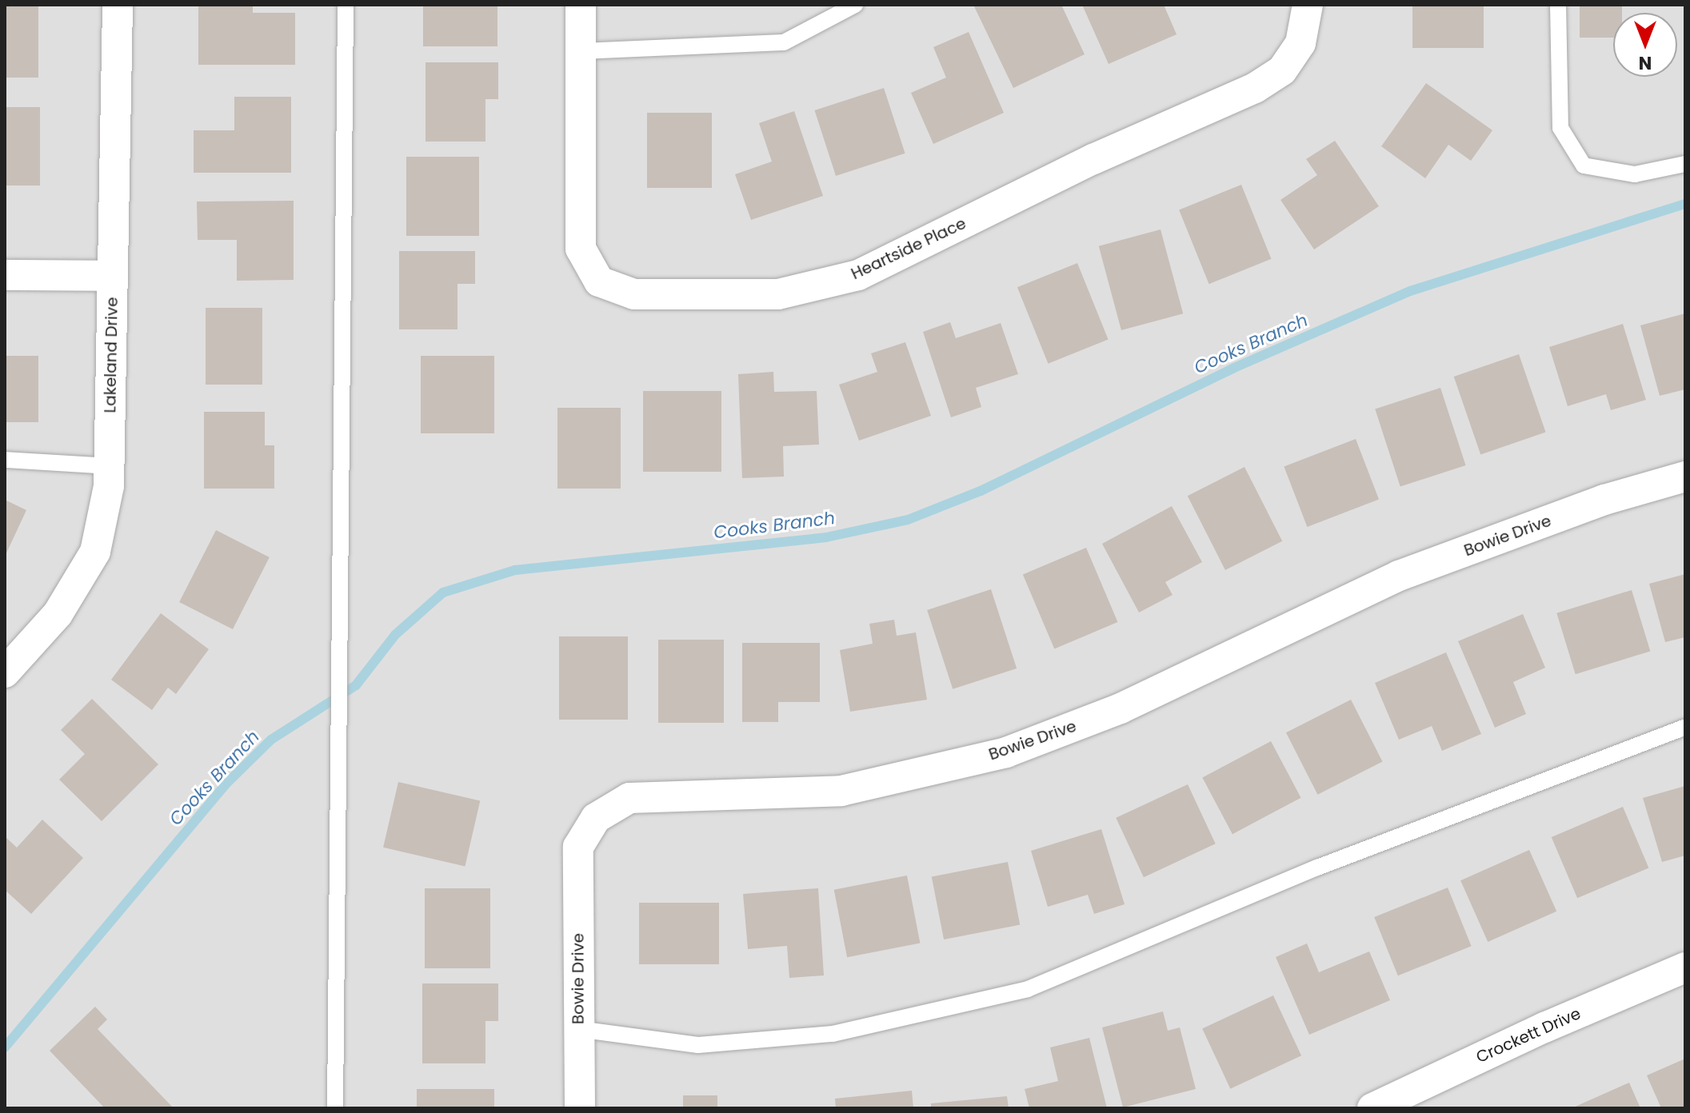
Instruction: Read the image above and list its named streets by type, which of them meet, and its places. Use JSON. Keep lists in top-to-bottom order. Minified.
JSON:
{"streets":{"street":["Heartside Place","Lakeland Drive","Bowie Drive","Crockett Drive"]},"water":["Cooks Branch"],"north":"bottom"}
